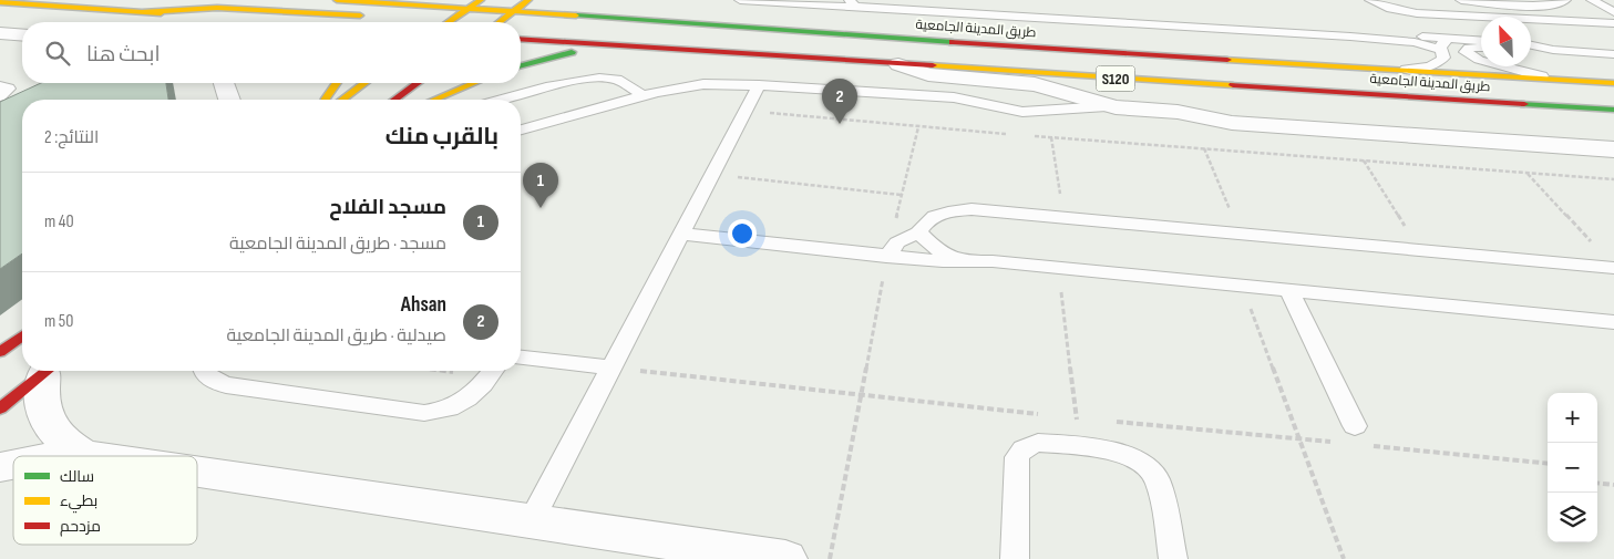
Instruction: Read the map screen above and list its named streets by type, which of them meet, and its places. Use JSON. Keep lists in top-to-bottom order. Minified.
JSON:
{"streets":{"main road":["طريق المدينة الجامعية","S120"]},"legend":["سالك","بطيء","مزدحم"],"north":"top left","page":{"search":"ابحث هنا","pins":["2","1"],"heading":["بالقرب منك","النتائج: 2"],"list":[{"mark":"1","name":"مسجد الفلاح","note":"مسجد · طريق المدينة الجامعية","value":"40 m"},{"mark":"2","name":"Ahsan","note":"صيدلية · طريق المدينة الجامعية","value":"50 m"}],"map_buttons":["+","−"]}}
